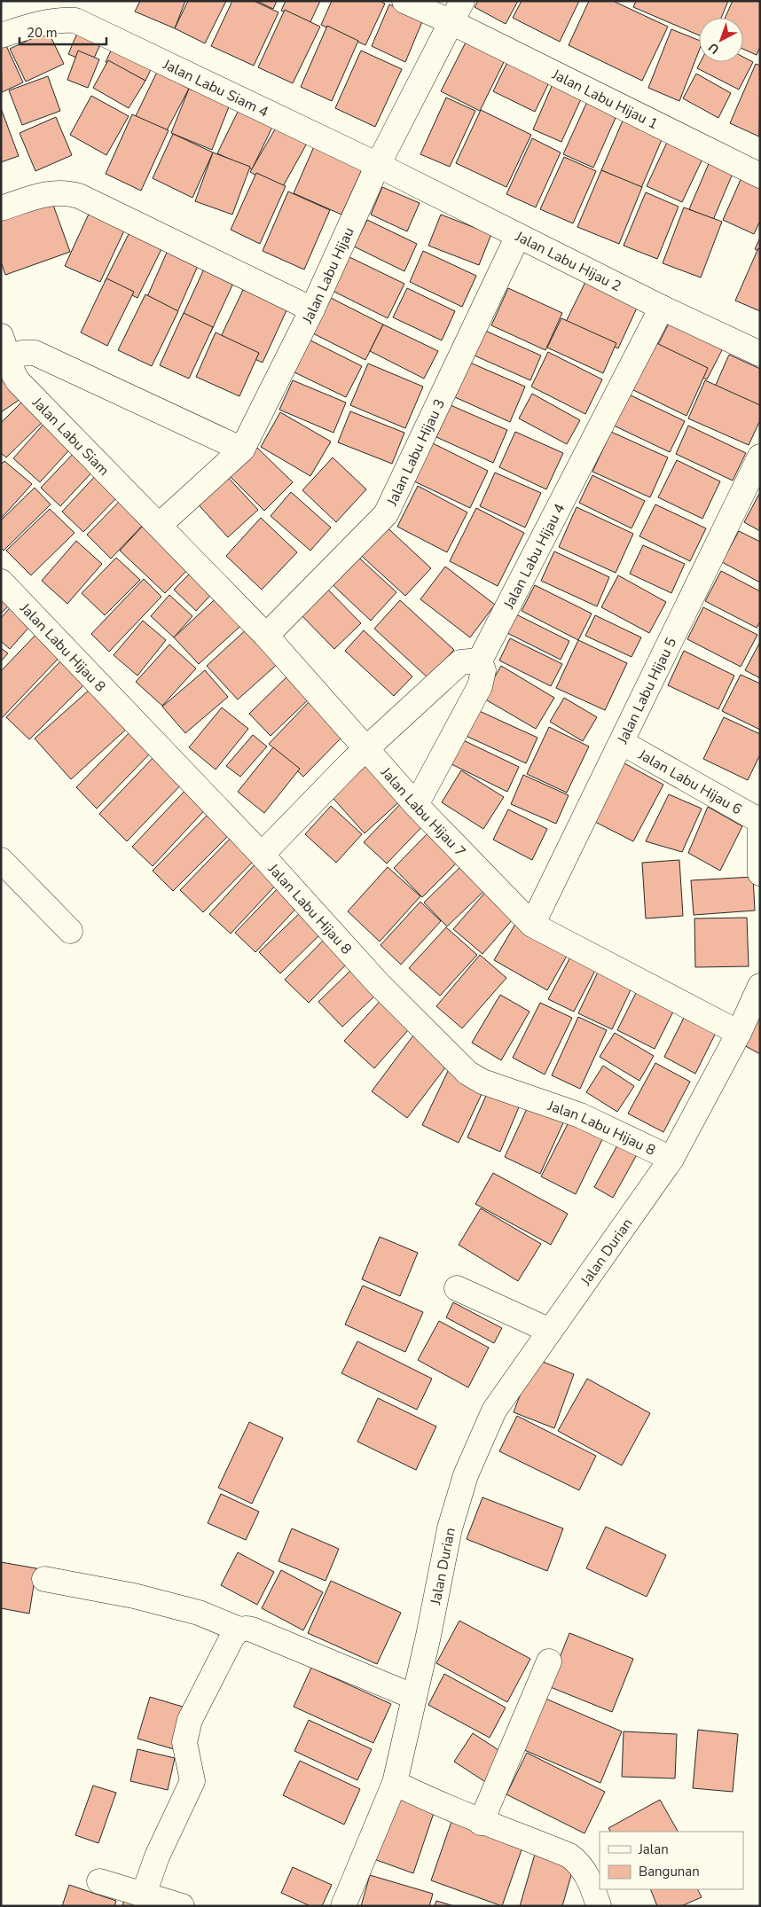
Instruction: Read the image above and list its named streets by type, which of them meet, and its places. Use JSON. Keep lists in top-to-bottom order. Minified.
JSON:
{"streets":{"street":["Jalan Labu Siam 4","Jalan Labu Hijau 1","Jalan Labu Hijau 2","Jalan Labu Hijau","Jalan Labu Siam","Jalan Labu Hijau 3","Jalan Labu Hijau 4","Jalan Labu Hijau 8","Jalan Labu Hijau 5","Jalan Labu Hijau 6","Jalan Labu Hijau 7","Jalan Durian"]},"crossings":[["Jalan Labu Siam 4","Jalan Labu Hijau 2"],["Jalan Labu Siam 4","Jalan Labu Hijau"],["Jalan Labu Hijau 1","Jalan Labu Hijau"],["Jalan Labu Hijau 2","Jalan Labu Hijau"],["Jalan Labu Hijau 2","Jalan Labu Hijau 3"],["Jalan Labu Hijau 2","Jalan Labu Hijau 4"],["Jalan Labu Hijau","Jalan Labu Siam"],["Jalan Labu Hijau","Jalan Labu Hijau 7"],["Jalan Labu Siam","Jalan Labu Hijau 7"],["Jalan Labu Hijau 3","Jalan Labu Hijau 7"],["Jalan Labu Hijau 4","Jalan Labu Hijau 7"],["Jalan Labu Hijau 8","Jalan Durian"],["Jalan Labu Hijau 5","Jalan Labu Hijau 6"],["Jalan Labu Hijau 5","Jalan Labu Hijau 7"],["Jalan Labu Hijau 7","Jalan Durian"]],"legend":["Jalan","Bangunan"],"scale_bar":"20 m","north":"bottom left"}
